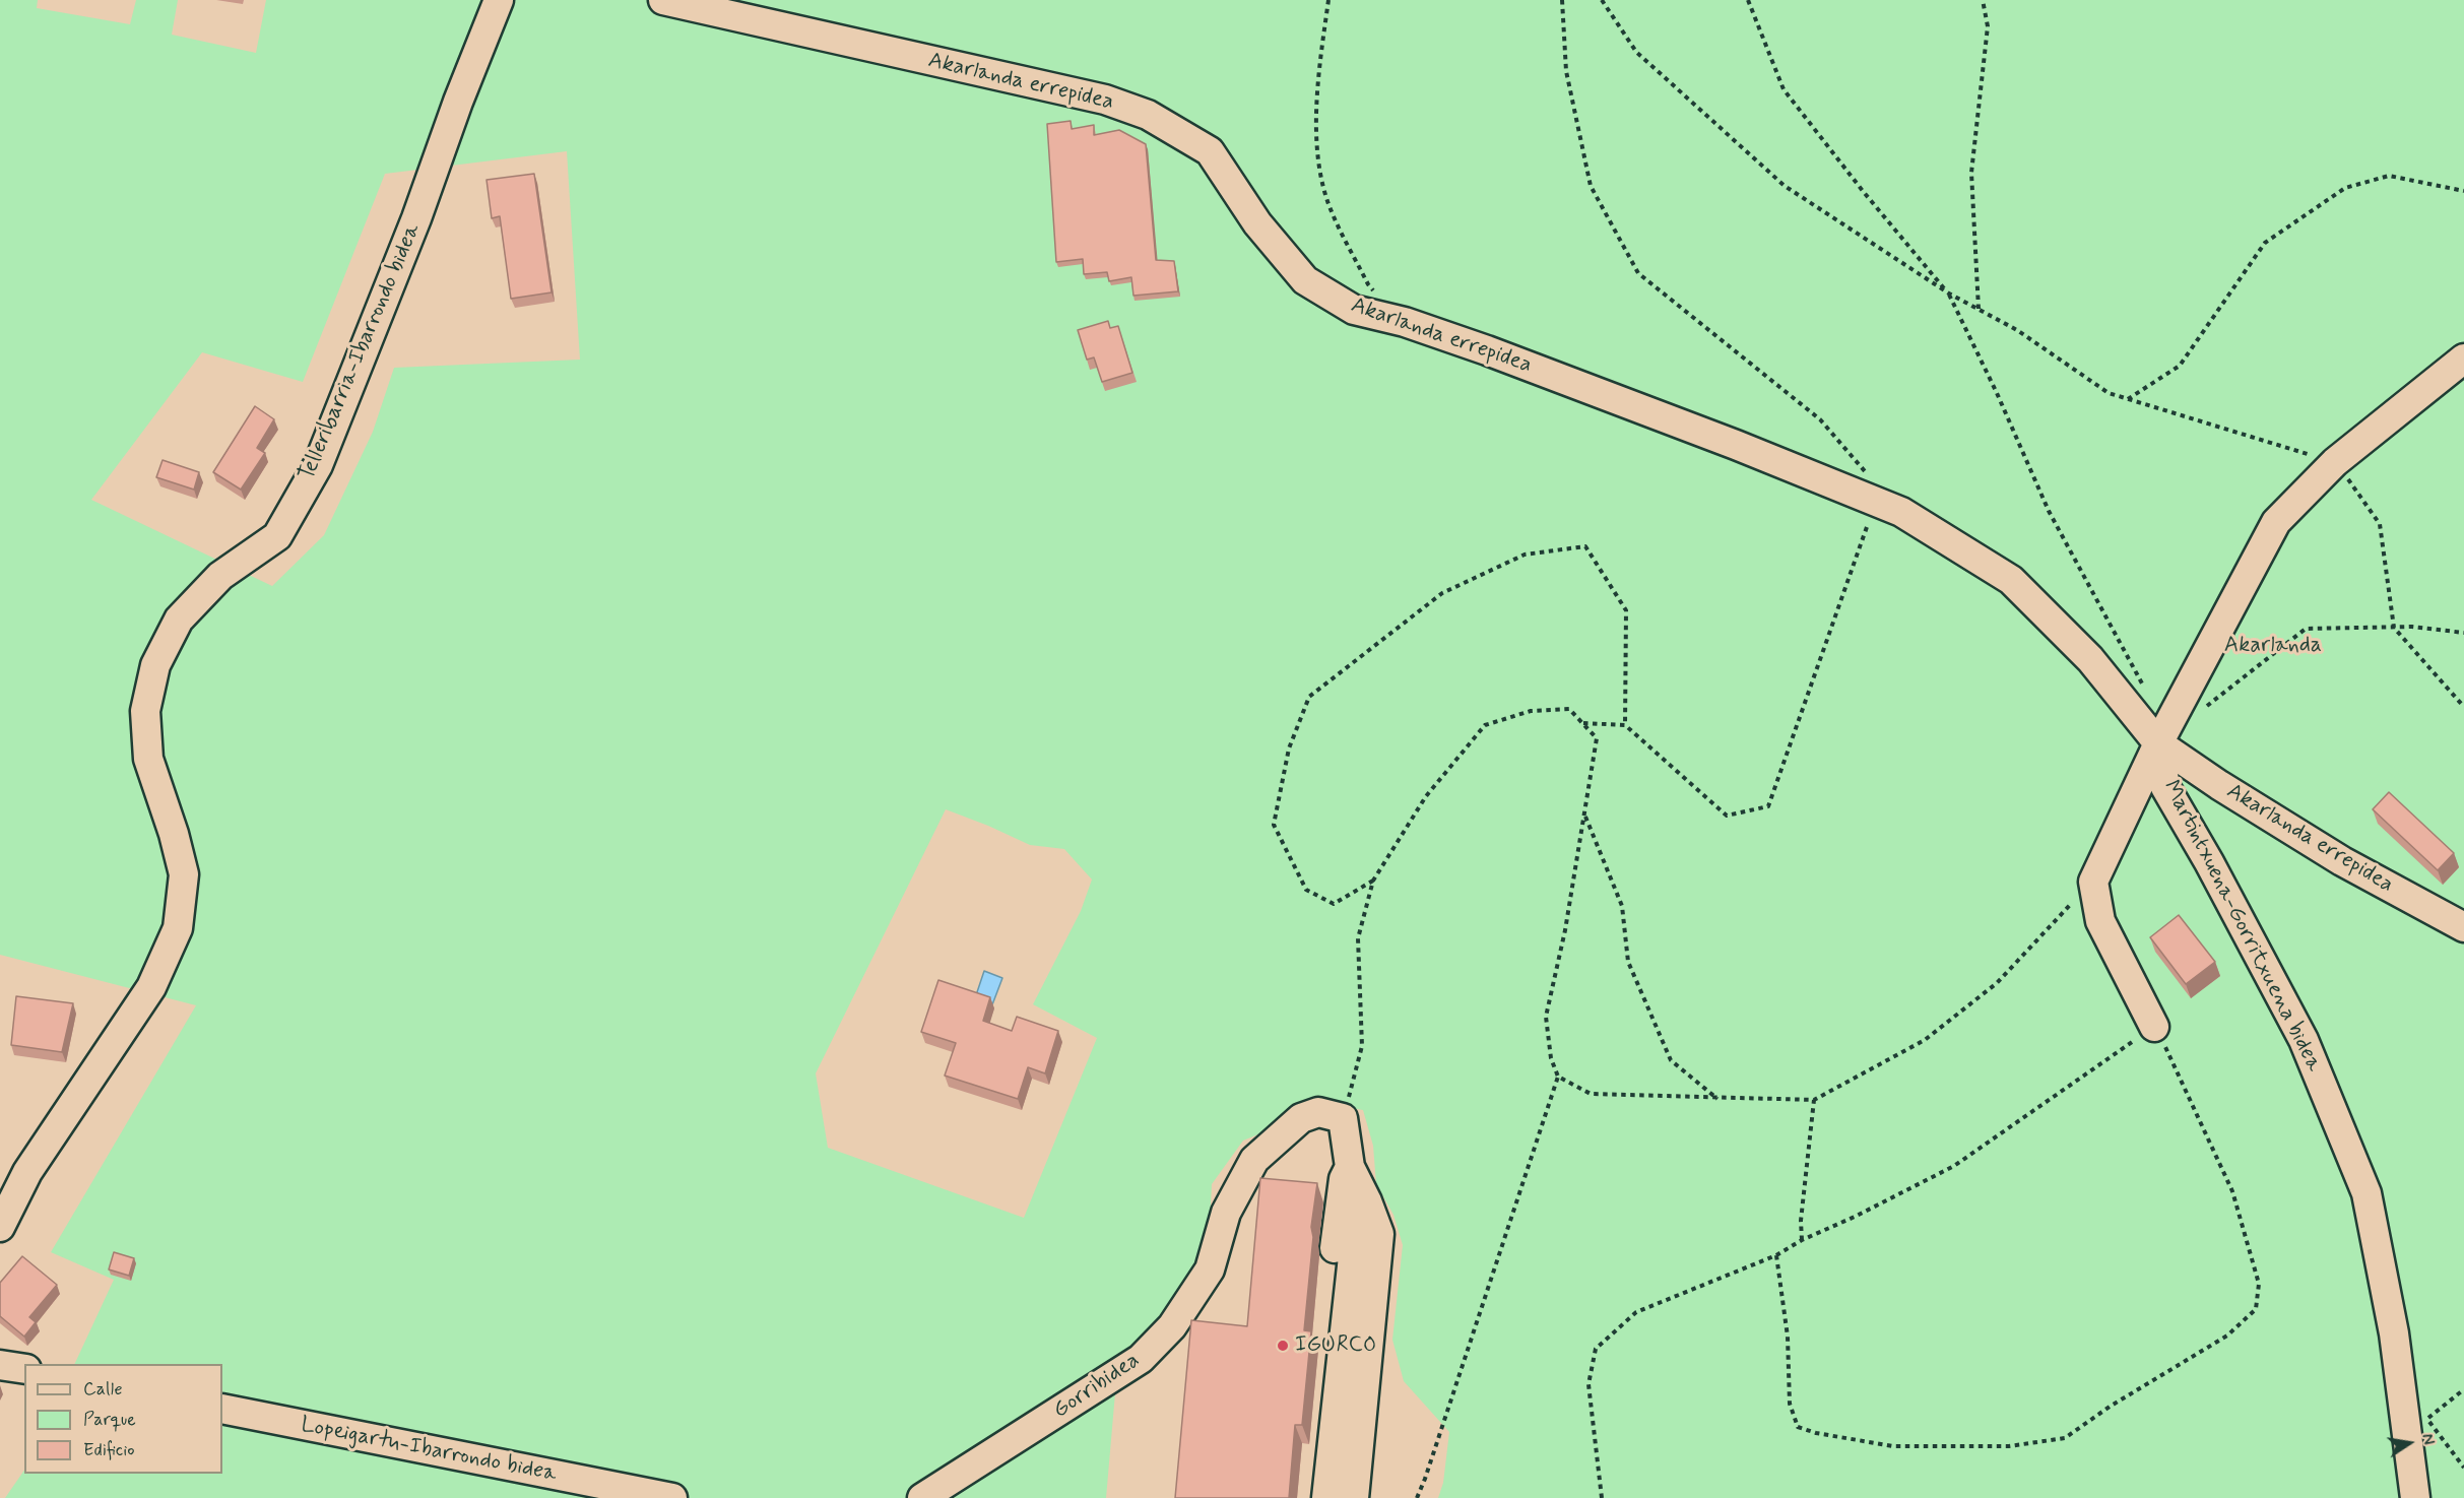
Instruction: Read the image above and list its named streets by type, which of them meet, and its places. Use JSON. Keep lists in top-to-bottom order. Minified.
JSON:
{"streets":{"street":["Akarlanda errepidea","Telleribarria-Ibarrondo bidea","Martintxuena-Gorritxuena bidea","Gorribidea","Lopeigartu-Ibarrondo bidea"]},"crossings":[["Akarlanda errepidea","Martintxuena-Gorritxuena bidea"]],"parks":["Akarlanda"],"places":["IGURCO"],"legend":["Calle","Parque","Edificio"],"north":"right"}
